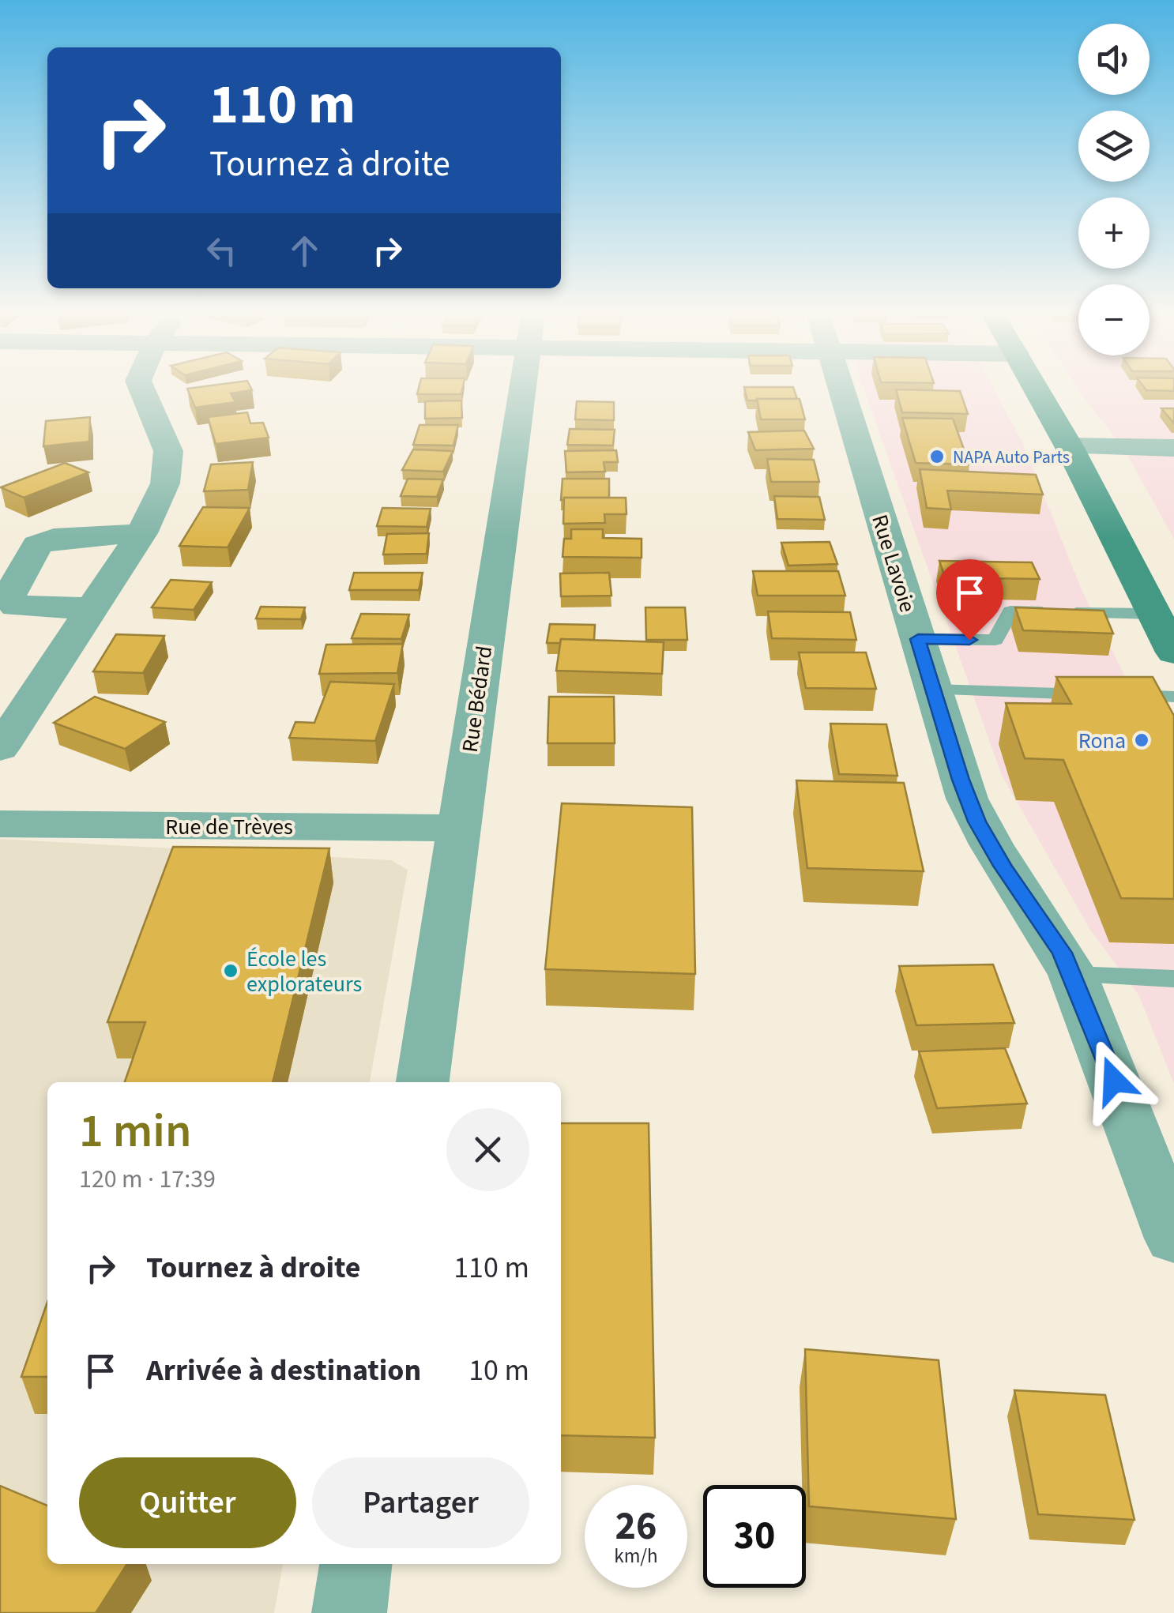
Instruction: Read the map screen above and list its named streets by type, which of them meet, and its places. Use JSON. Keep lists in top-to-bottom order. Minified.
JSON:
{"streets":{"street":["Rue Lavoie","Rue Bédard","Rue de Trèves"]},"crossings":[["Rue Bédard","Rue de Trèves"]],"places":["NAPA Auto Parts","Rona","École les explorateurs"],"page":{"map_buttons":["+","−"],"turn":["110 m","Tournez à droite"],"heading":["1 min","120 m · 17:39"],"list":[{"name":"Tournez à droite","value":"110 m"},{"name":"Arrivée à destination","value":"10 m"}],"buttons":["Quitter","Partager"],"speed":"26 km/h","limit":"30"}}
